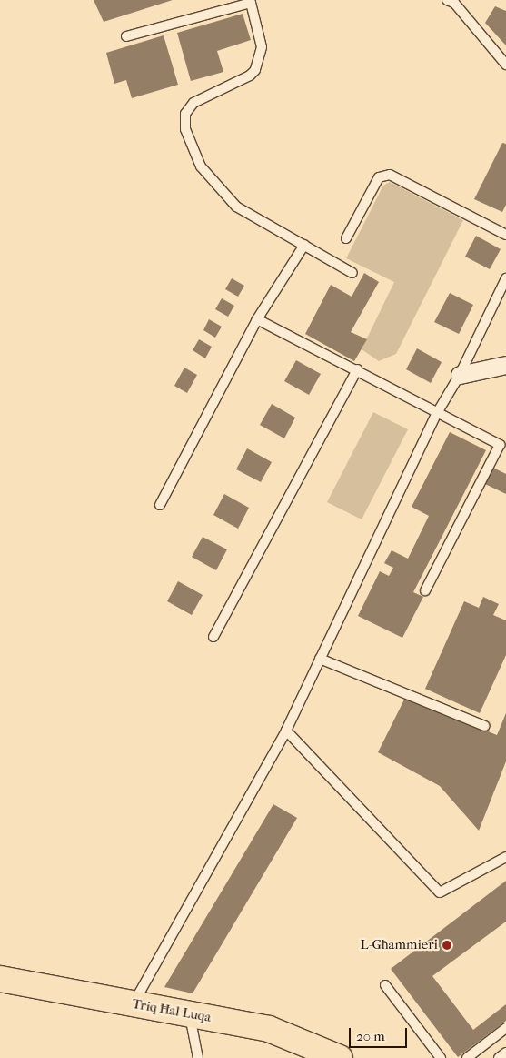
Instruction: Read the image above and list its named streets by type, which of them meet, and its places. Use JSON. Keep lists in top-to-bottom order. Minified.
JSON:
{"streets":{"highway":["Triq Ħal Luqa"]},"places":["L-Għammieri"],"scale_bar":"20 m"}
